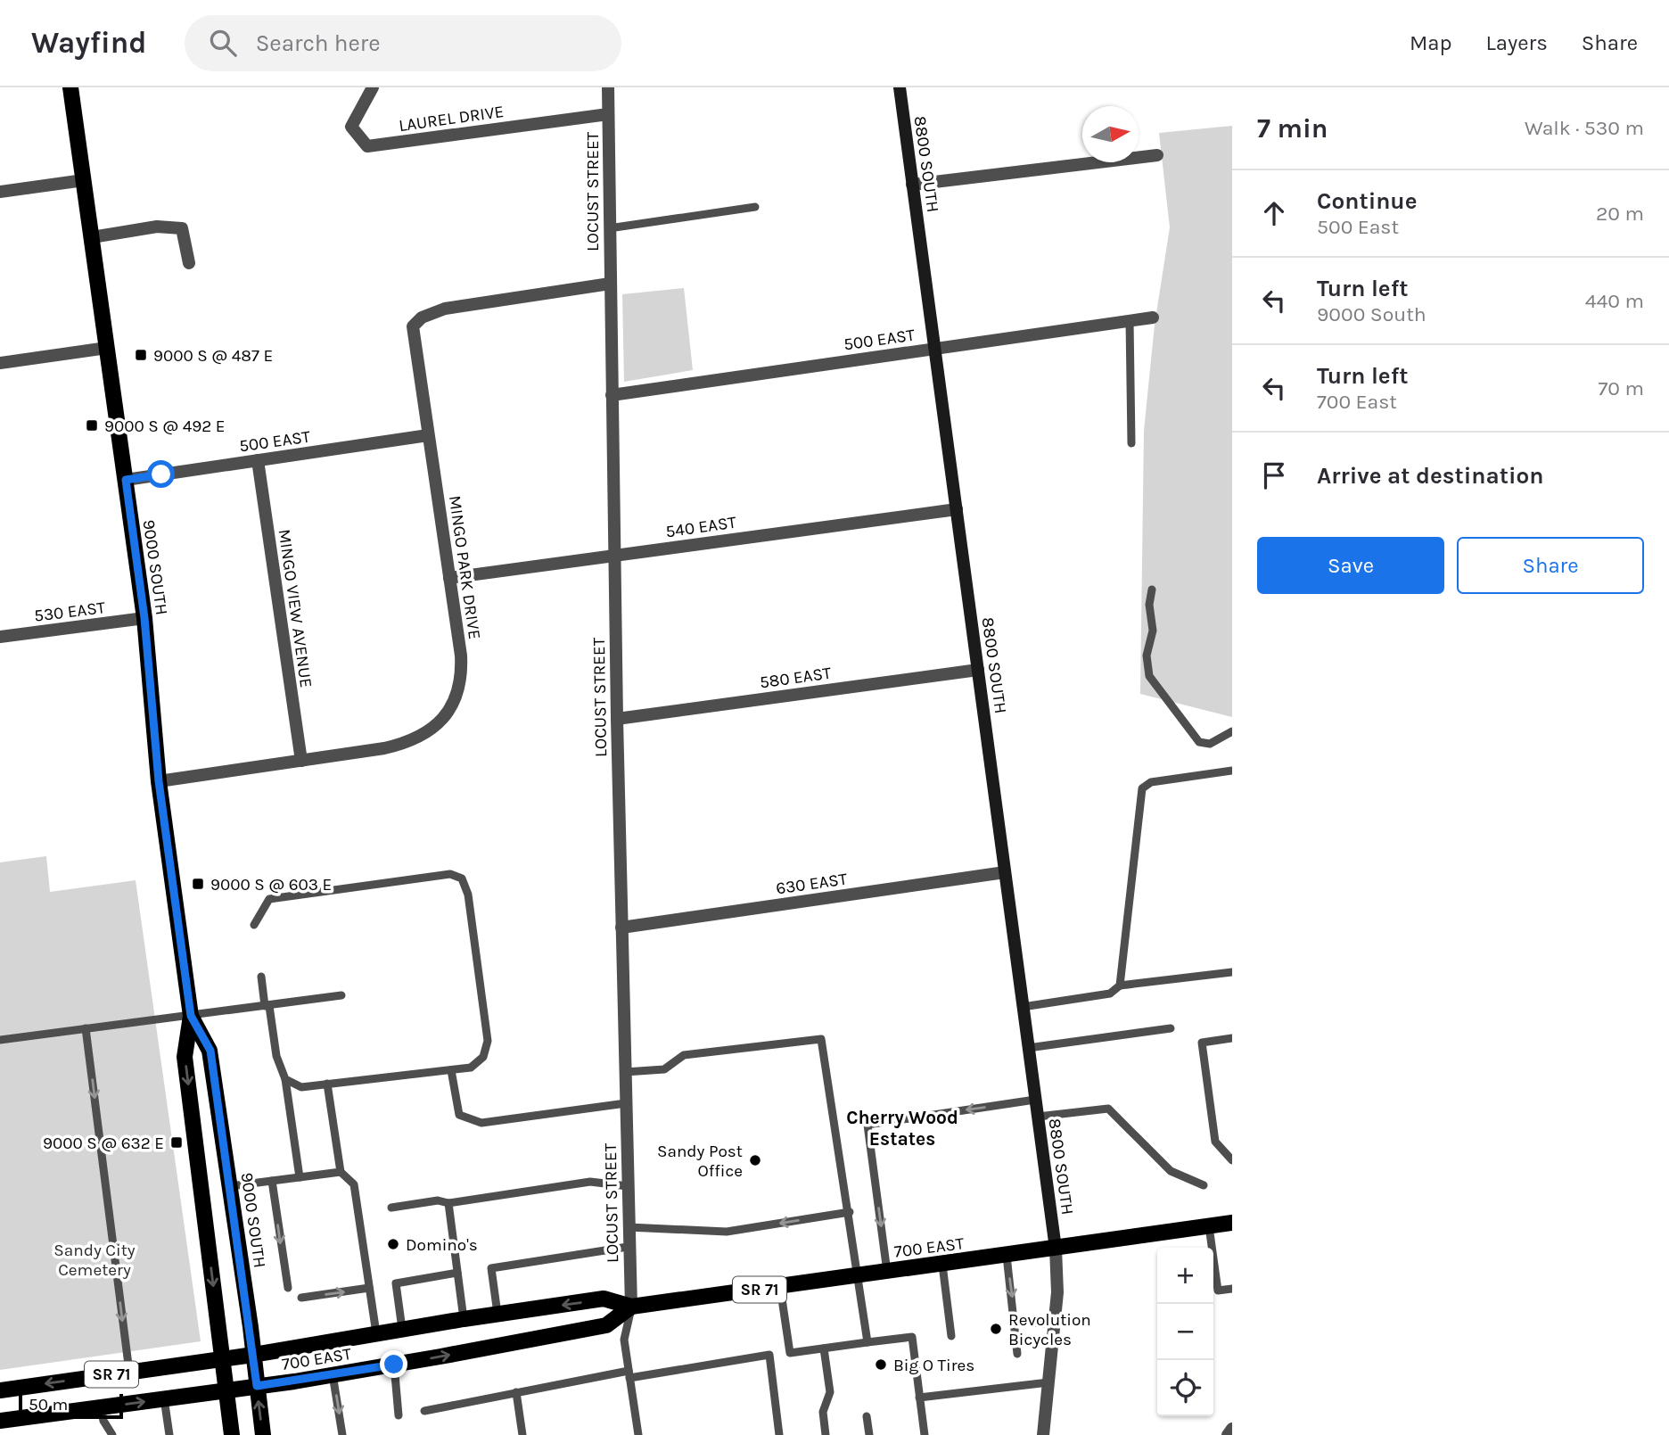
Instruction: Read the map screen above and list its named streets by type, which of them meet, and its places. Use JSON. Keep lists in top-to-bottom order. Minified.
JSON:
{"streets":{"main road":["9000 SOUTH","700 EAST","SR 71"],"street":["LAUREL DRIVE","8800 SOUTH","LOCUST STREET","500 EAST","540 EAST","MINGO PARK DRIVE","MINGO VIEW AVENUE","530 EAST","580 EAST","630 EAST"]},"crossings":[["LAUREL DRIVE","LOCUST STREET"],["8800 SOUTH","500 EAST"],["8800 SOUTH","540 EAST"],["8800 SOUTH","580 EAST"],["8800 SOUTH","630 EAST"],["8800 SOUTH","700 EAST"],["LOCUST STREET","500 EAST"],["LOCUST STREET","540 EAST"],["LOCUST STREET","MINGO PARK DRIVE"],["LOCUST STREET","580 EAST"],["LOCUST STREET","630 EAST"],["LOCUST STREET","700 EAST"],["500 EAST","9000 SOUTH"],["500 EAST","MINGO PARK DRIVE"],["500 EAST","MINGO VIEW AVENUE"],["540 EAST","MINGO PARK DRIVE"],["9000 SOUTH","MINGO PARK DRIVE"],["9000 SOUTH","530 EAST"],["9000 SOUTH","700 EAST"],["MINGO PARK DRIVE","MINGO VIEW AVENUE"]],"districts":["Cherry Wood Estates"],"parks":["Sandy City Cemetery"],"places":{"transit":["9000 S @ 487 E","9000 S @ 492 E","9000 S @ 603 E","9000 S @ 632 E"],"other":["Sandy Post Office","Domino's","Revolution Bicycles","Big O Tires"]},"scale_bar":"50 m","north":"right","page":{"header":"Wayfind","search":"Search here","nav":["Map","Layers","Share"],"heading":["7 min","Walk · 530 m"],"list":[["Continue","500 East","20 m"],["Turn left","9000 South","440 m"],["Turn left","700 East","70 m"],"Arrive at destination"],"buttons":["Save","Share"],"map_buttons":["+","−"],"scale":"50 m"}}
